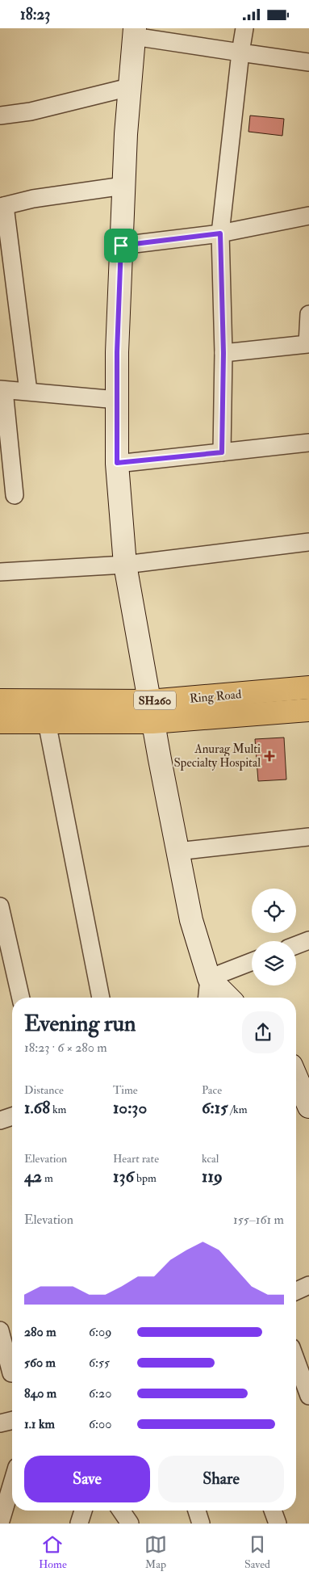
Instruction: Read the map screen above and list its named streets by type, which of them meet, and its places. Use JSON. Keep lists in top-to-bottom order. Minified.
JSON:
{"streets":{"highway":["Ring Road","SH260"]},"places":{"health":["Anurag Multi Specialty Hospital"]},"page":{"status":"18:23","heading":["Evening run","18:23 · 6 × 280 m"],"stats":[["Distance","1.68 km"],["Time","10:30"],["Pace","6:15 /km"],["Elevation","42 m"],["Heart rate","136 bpm"],["kcal","119"]],"chart":["Elevation","155–161 m"],"list":[{"name":"280 m","note":"6:09"},{"name":"560 m","note":"6:55"},{"name":"840 m","note":"6:20"},{"name":"1.1 km","note":"6:00"}],"buttons":["Save","Share"],"tabs":["Home","Map","Saved"]}}
